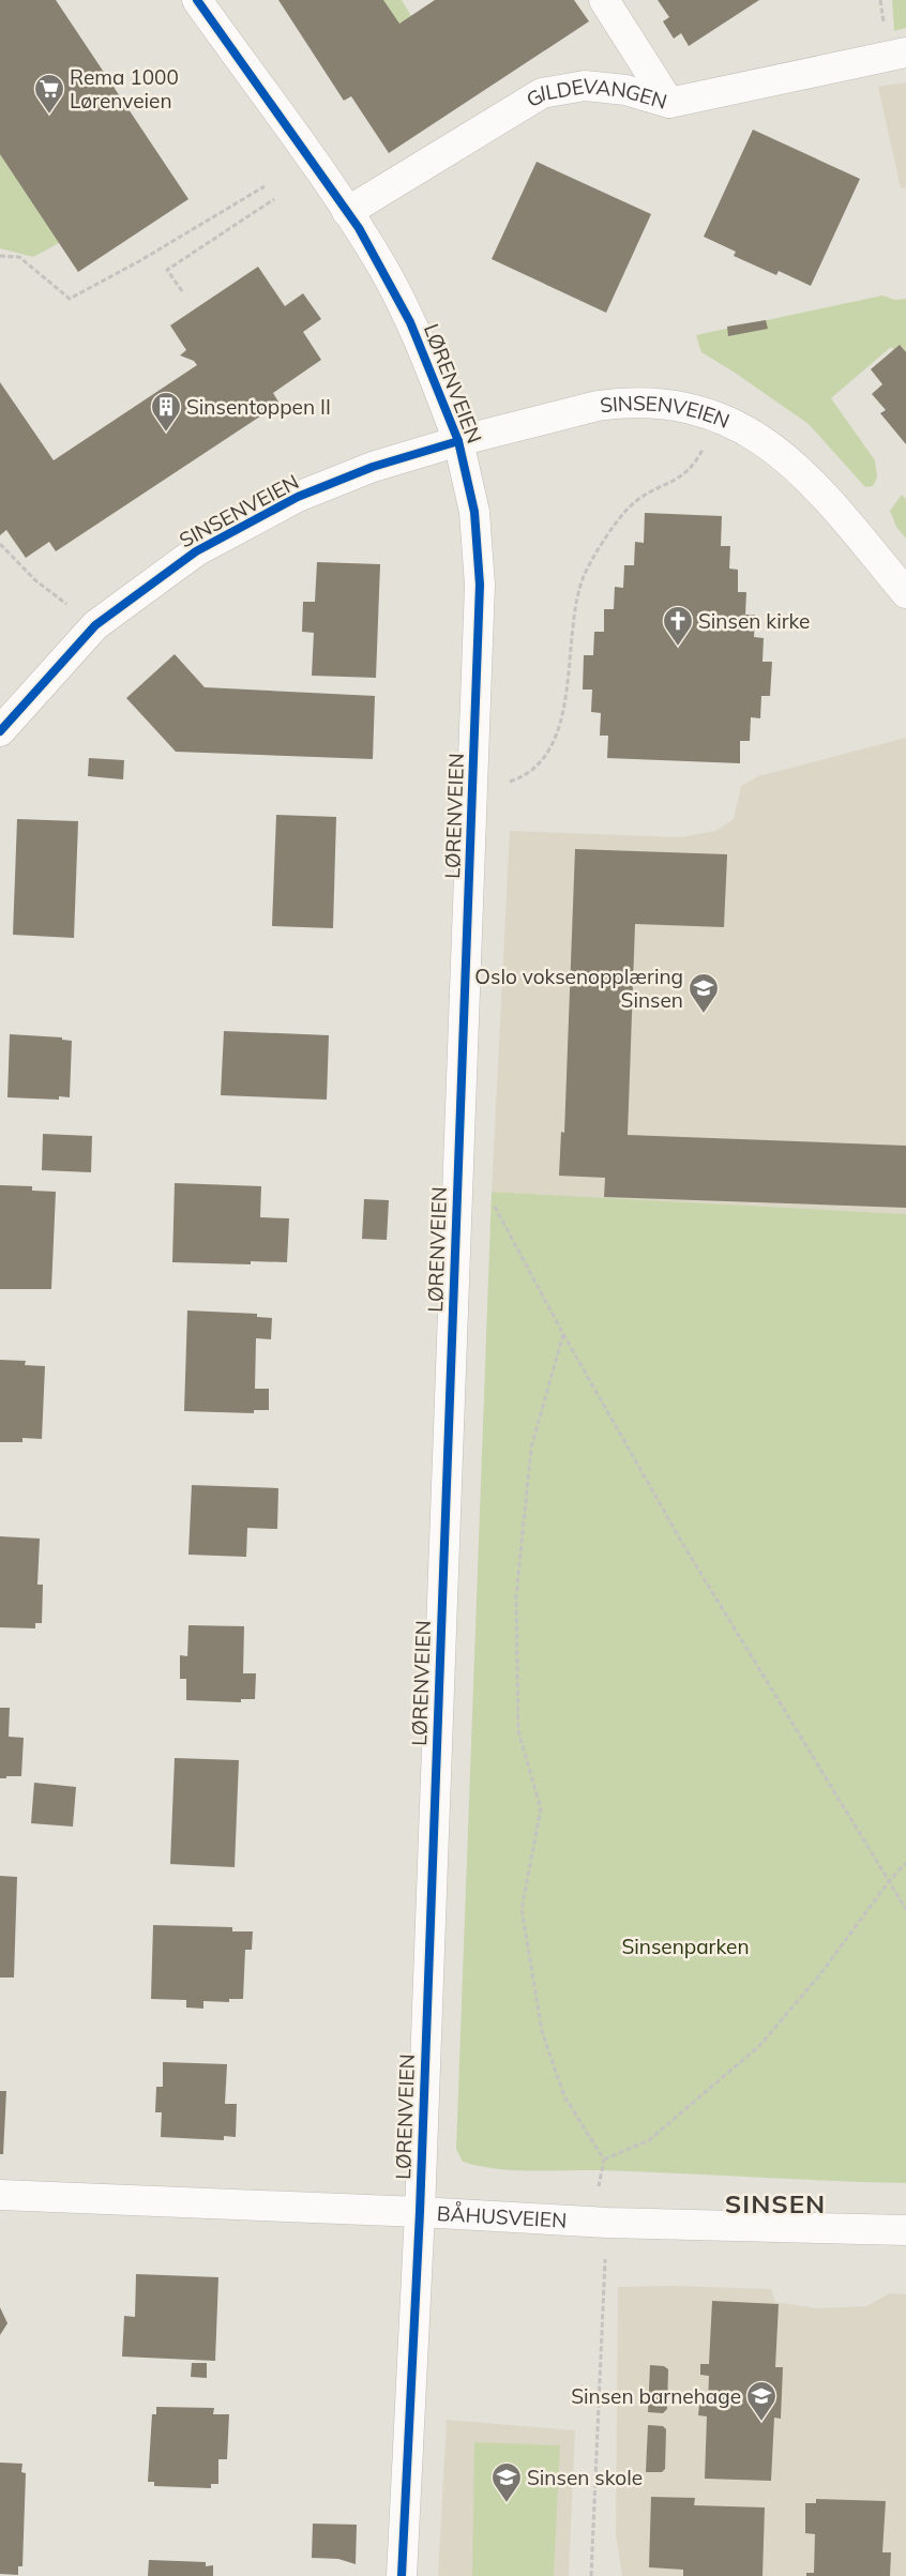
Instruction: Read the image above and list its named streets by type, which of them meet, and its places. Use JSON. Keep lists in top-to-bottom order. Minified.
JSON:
{"streets":{"street":["GILDEVANGEN","LØRENVEIEN","SINSENVEIEN","BÅHUSVEIEN"]},"crossings":[["GILDEVANGEN","LØRENVEIEN"],["LØRENVEIEN","SINSENVEIEN"],["LØRENVEIEN","BÅHUSVEIEN"]],"districts":["SINSEN"],"parks":["Sinsenparken"],"places":{"supermarket":["Rema 1000 Lørenveien"],"building":["Sinsentoppen II"],"church":["Sinsen kirke"],"school or university":["Oslo voksenopplæring Sinsen","Sinsen barnehage","Sinsen skole"]}}
